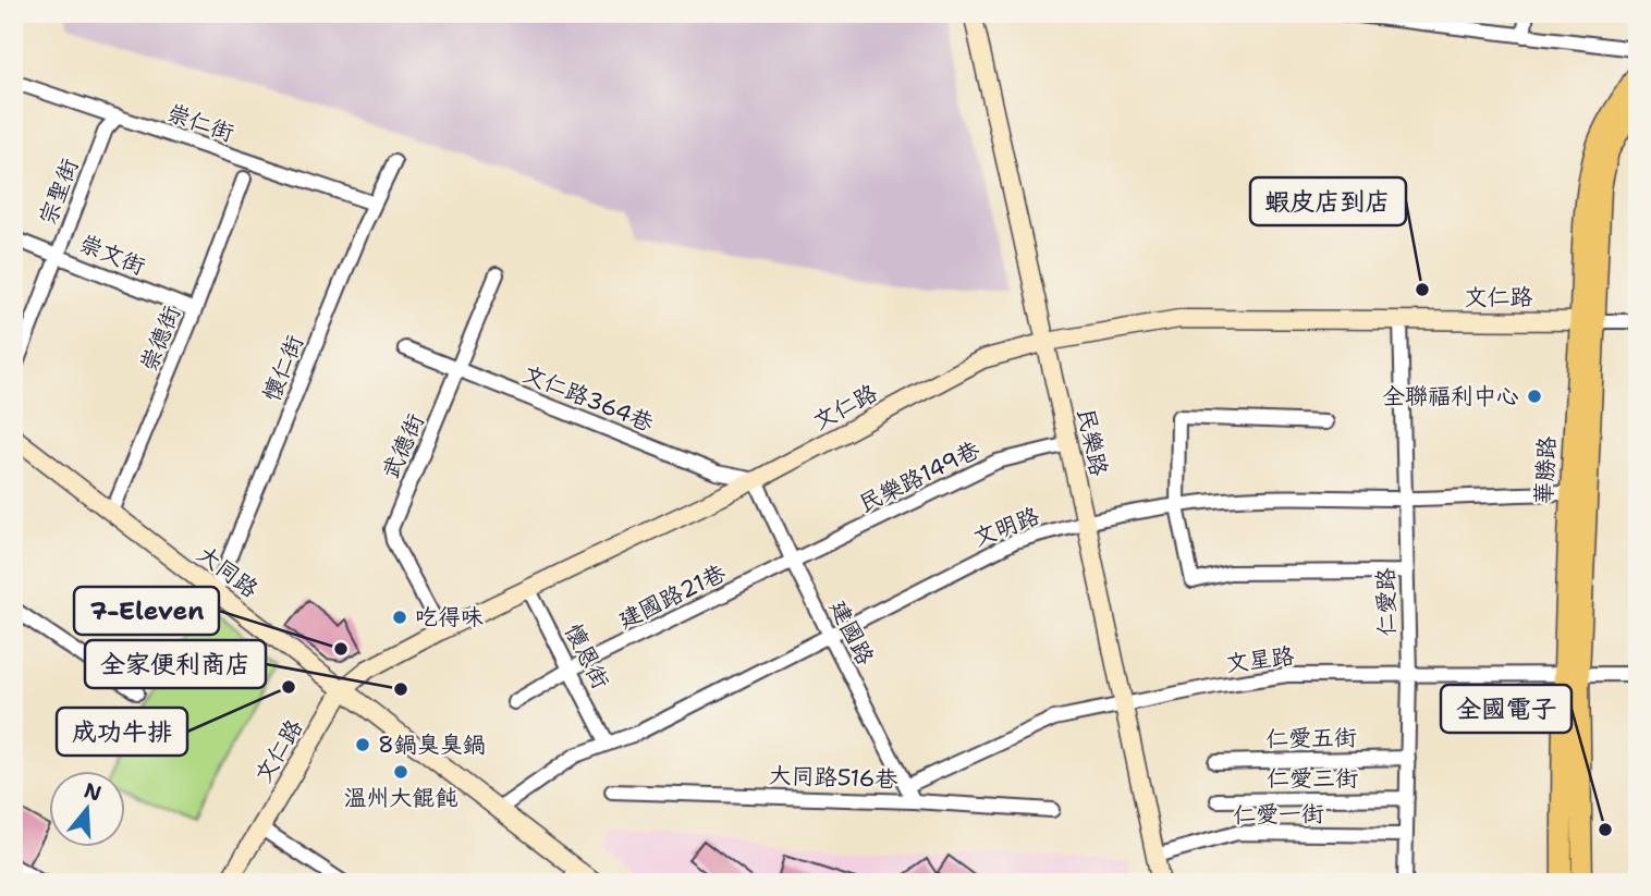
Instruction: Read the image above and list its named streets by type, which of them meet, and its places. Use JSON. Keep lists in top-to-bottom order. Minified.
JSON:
{"streets":{"main road":["文仁路","民樂路","華勝路","大同路"],"street":["崇仁街","宗聖街","崇文街","崇德街","懷仁街","文仁路364巷","武德街","民樂路149巷","文明路","建國路21巷","仁愛路","建國路","懷恩街","文星路","仁愛五街","大同路516巷","仁愛三街","仁愛一街"]},"crossings":[["崇仁街","宗聖街"],["崇仁街","懷仁街"],["宗聖街","崇文街"],["崇文街","崇德街"],["文仁路","文仁路364巷"],["文仁路","民樂路"],["文仁路","武德街"],["文仁路","華勝路"],["文仁路","大同路"],["文仁路","仁愛路"],["文仁路","建國路"],["文仁路","懷恩街"],["崇德街","大同路"],["懷仁街","大同路"],["文仁路364巷","武德街"],["文仁路364巷","建國路"],["民樂路","民樂路149巷"],["民樂路","文明路"],["民樂路","文星路"],["民樂路","仁愛一街"],["華勝路","文明路"],["華勝路","文星路"],["民樂路149巷","建國路21巷"],["民樂路149巷","建國路"],["文明路","大同路"],["文明路","仁愛路"],["文明路","建國路"],["文明路","懷恩街"],["建國路21巷","建國路"],["建國路21巷","懷恩街"],["仁愛路","文星路"],["仁愛路","仁愛五街"],["仁愛路","仁愛三街"],["仁愛路","仁愛一街"],["建國路","文星路"],["建國路","大同路516巷"]],"places":["蝦皮店到店","全聯福利中心","吃得味","7-Eleven","成功牛排","全家便利商店","8鍋臭臭鍋","溫州大餛飩","全國電子"],"north":"top"}
